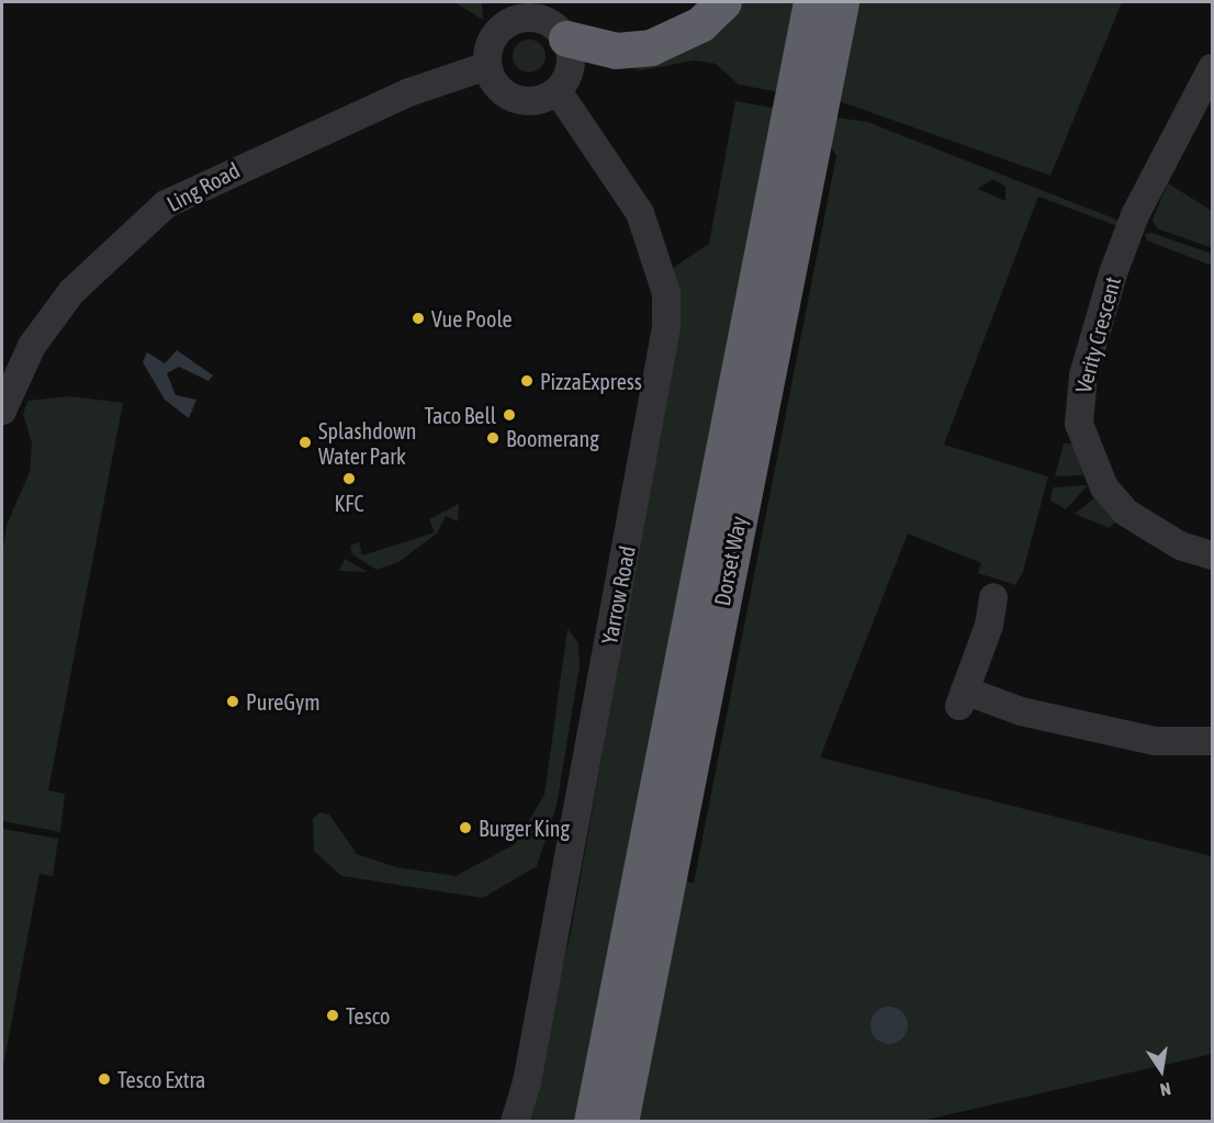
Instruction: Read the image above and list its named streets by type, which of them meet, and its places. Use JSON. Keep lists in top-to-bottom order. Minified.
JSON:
{"streets":{"highway":["Dorset Way"],"street":["Ling Road","Verity Crescent","Yarrow Road"]},"crossings":[["Ling Road","Yarrow Road"]],"places":["Vue Poole","PizzaExpress","Taco Bell","Boomerang","Splashdown Water Park","KFC","PureGym","Burger King","Tesco","Tesco Extra"],"north":"bottom"}
